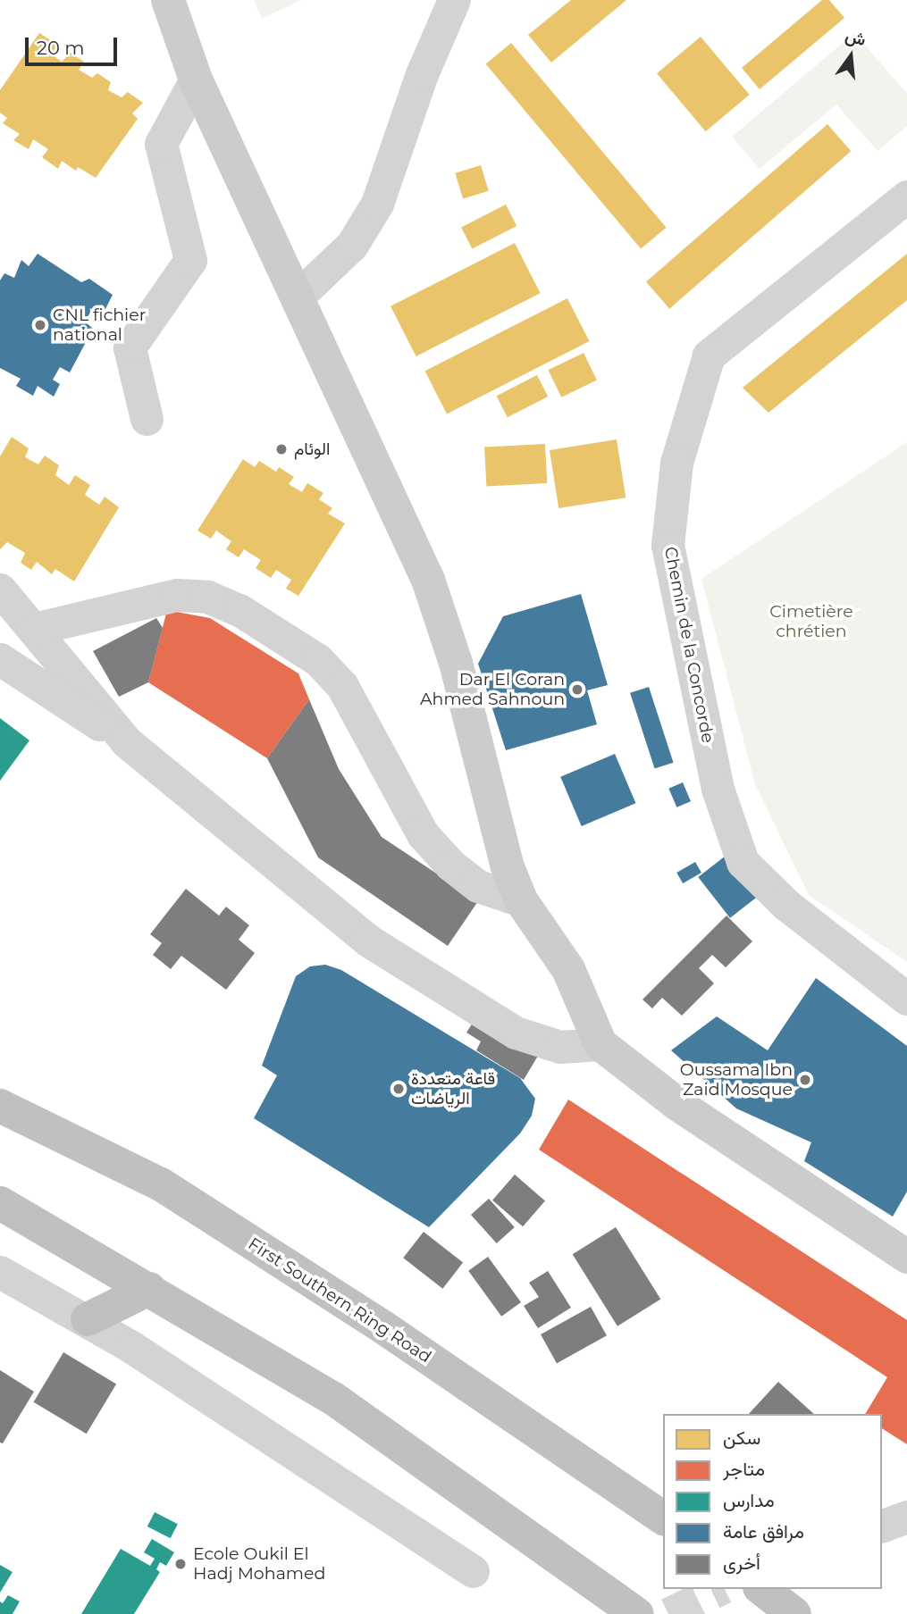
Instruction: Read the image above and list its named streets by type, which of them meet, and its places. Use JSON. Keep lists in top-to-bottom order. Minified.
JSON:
{"streets":{"highway":["First Southern Ring Road"],"street":["Chemin de la Concorde"]},"parks":["Cimetière chrétien"],"places":["CNL fichier national","الوئام","Dar El Coran Ahmed Sahnoun","Oussama Ibn Zaid Mosque","قاعة متعددة الرياضات","Ecole Oukil El Hadj Mohamed"],"legend":["سكن","متاجر","مدارس","مرافق عامة","أخرى"],"scale_bar":"20 m","north":"top"}
